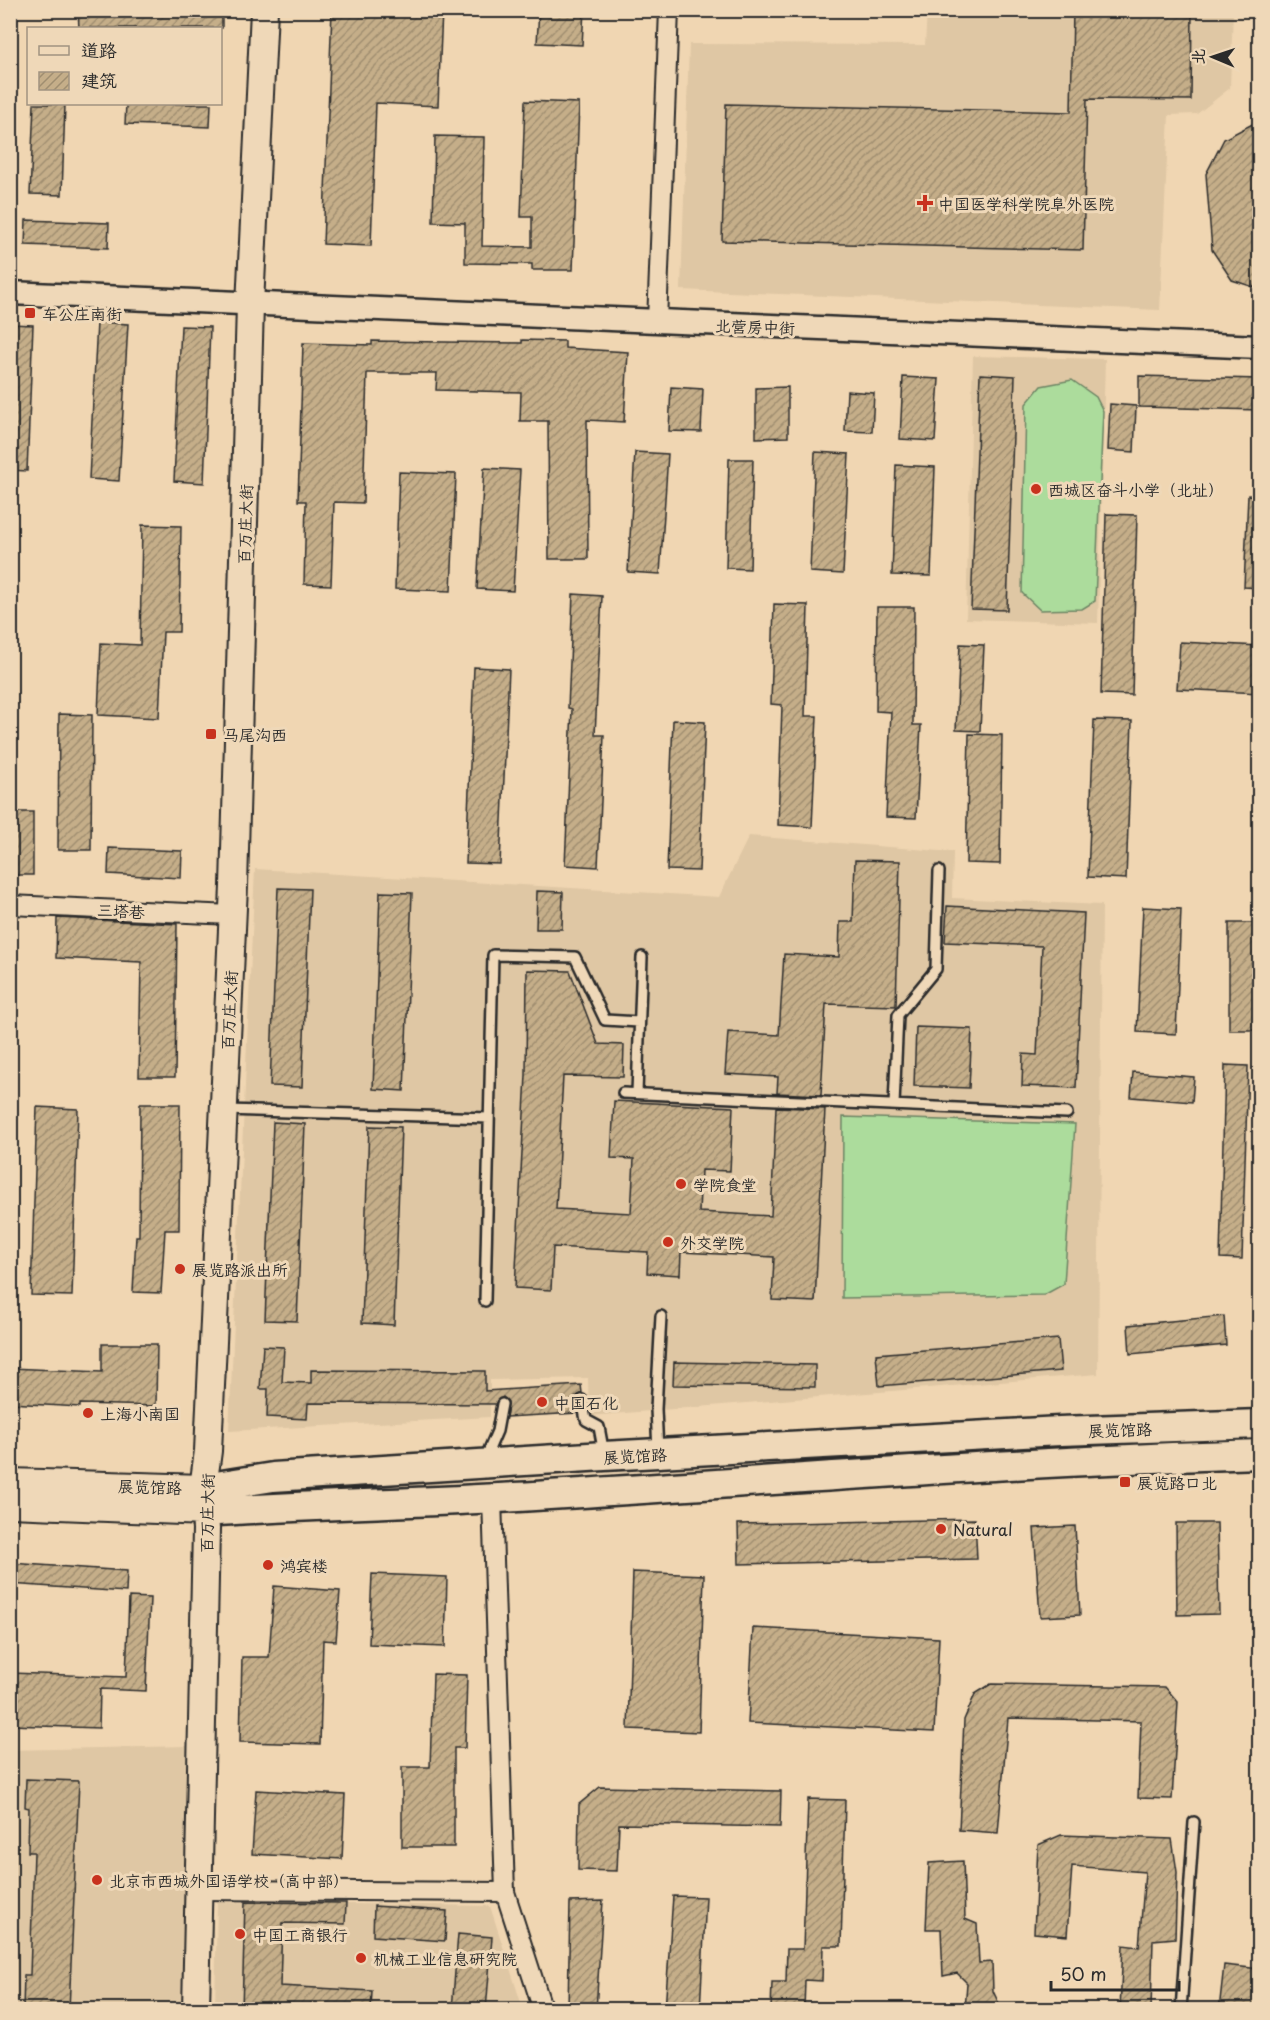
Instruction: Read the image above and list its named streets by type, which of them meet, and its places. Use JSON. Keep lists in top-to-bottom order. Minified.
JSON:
{"streets":{"main road":["百万庄大街","展览馆路"],"street":["北营房中街","三塔巷"]},"crossings":[["北营房中街","百万庄大街"],["百万庄大街","三塔巷"],["百万庄大街","展览馆路"]],"places":{"health":["中国医学科学院阜外医院"],"transit":["车公庄南街","马尾沟西","展览路口北"],"other":["西城区奋斗小学（北址）","学院食堂","外交学院","展览路派出所","中国石化","上海小南国","Natural","鸿宾楼","北京市西城外国语学校（高中部）","中国工商银行","机械工业信息研究院"]},"legend":["道路","建筑"],"scale_bar":"50 m","north":"left"}
